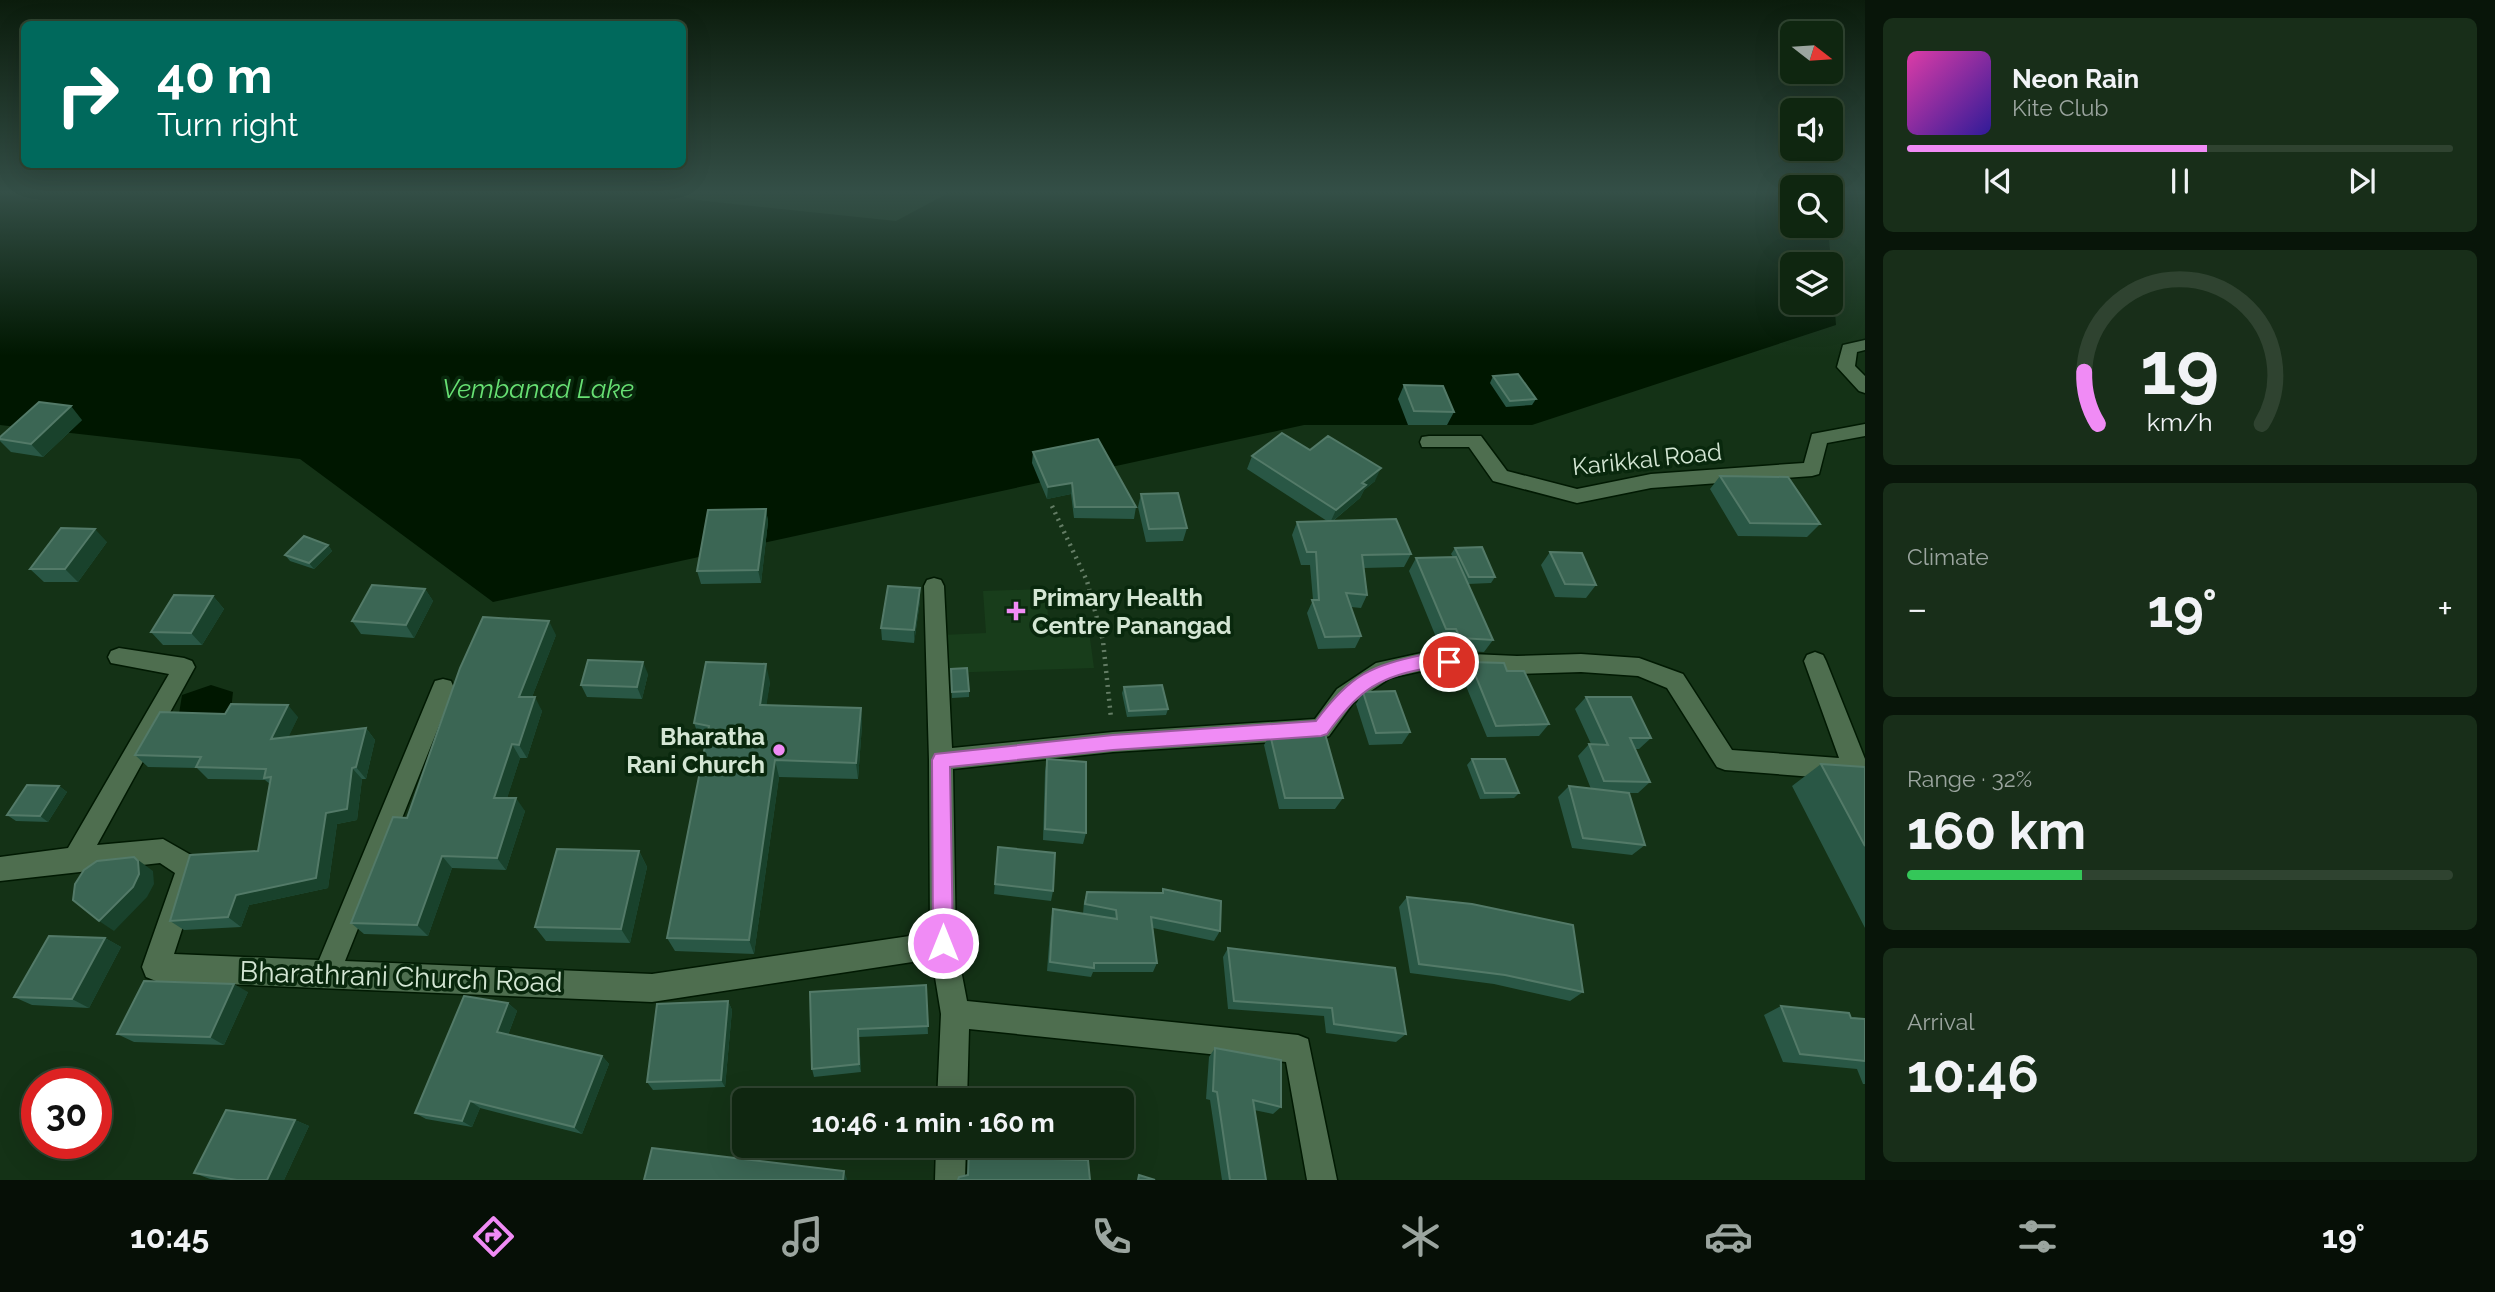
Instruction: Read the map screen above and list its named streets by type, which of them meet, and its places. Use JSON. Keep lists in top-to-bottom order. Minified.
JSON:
{"streets":{"street":["Karikkal Road","Bharathrani Church Road"]},"water":["Vembanad Lake"],"places":{"health":["Primary Health Centre Panangad"],"other":["Bharatha Rani Church"]},"north":"right","page":{"turn":["40 m","Turn right"],"song":["Neon Rain","Kite Club"],"tile":["Climate",["Range · 32%","160 km"],["Arrival","10:46"]],"heat":["−","19°","+"],"limit":"30","trip":"10:46 · 1 min · 160 m","tabs":["10:45","19°"],"gauge":["19","km/h"]}}
